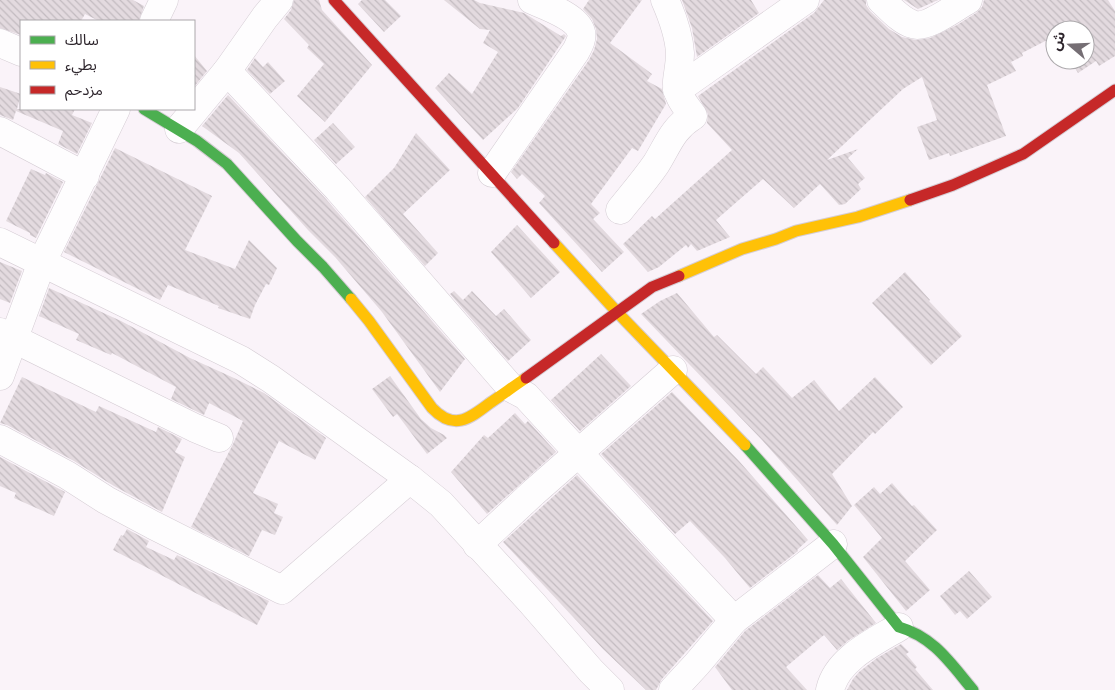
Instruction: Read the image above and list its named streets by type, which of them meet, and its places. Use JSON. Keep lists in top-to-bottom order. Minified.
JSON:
{"legend":["سالك","بطيء","مزدحم"],"north":"left"}
